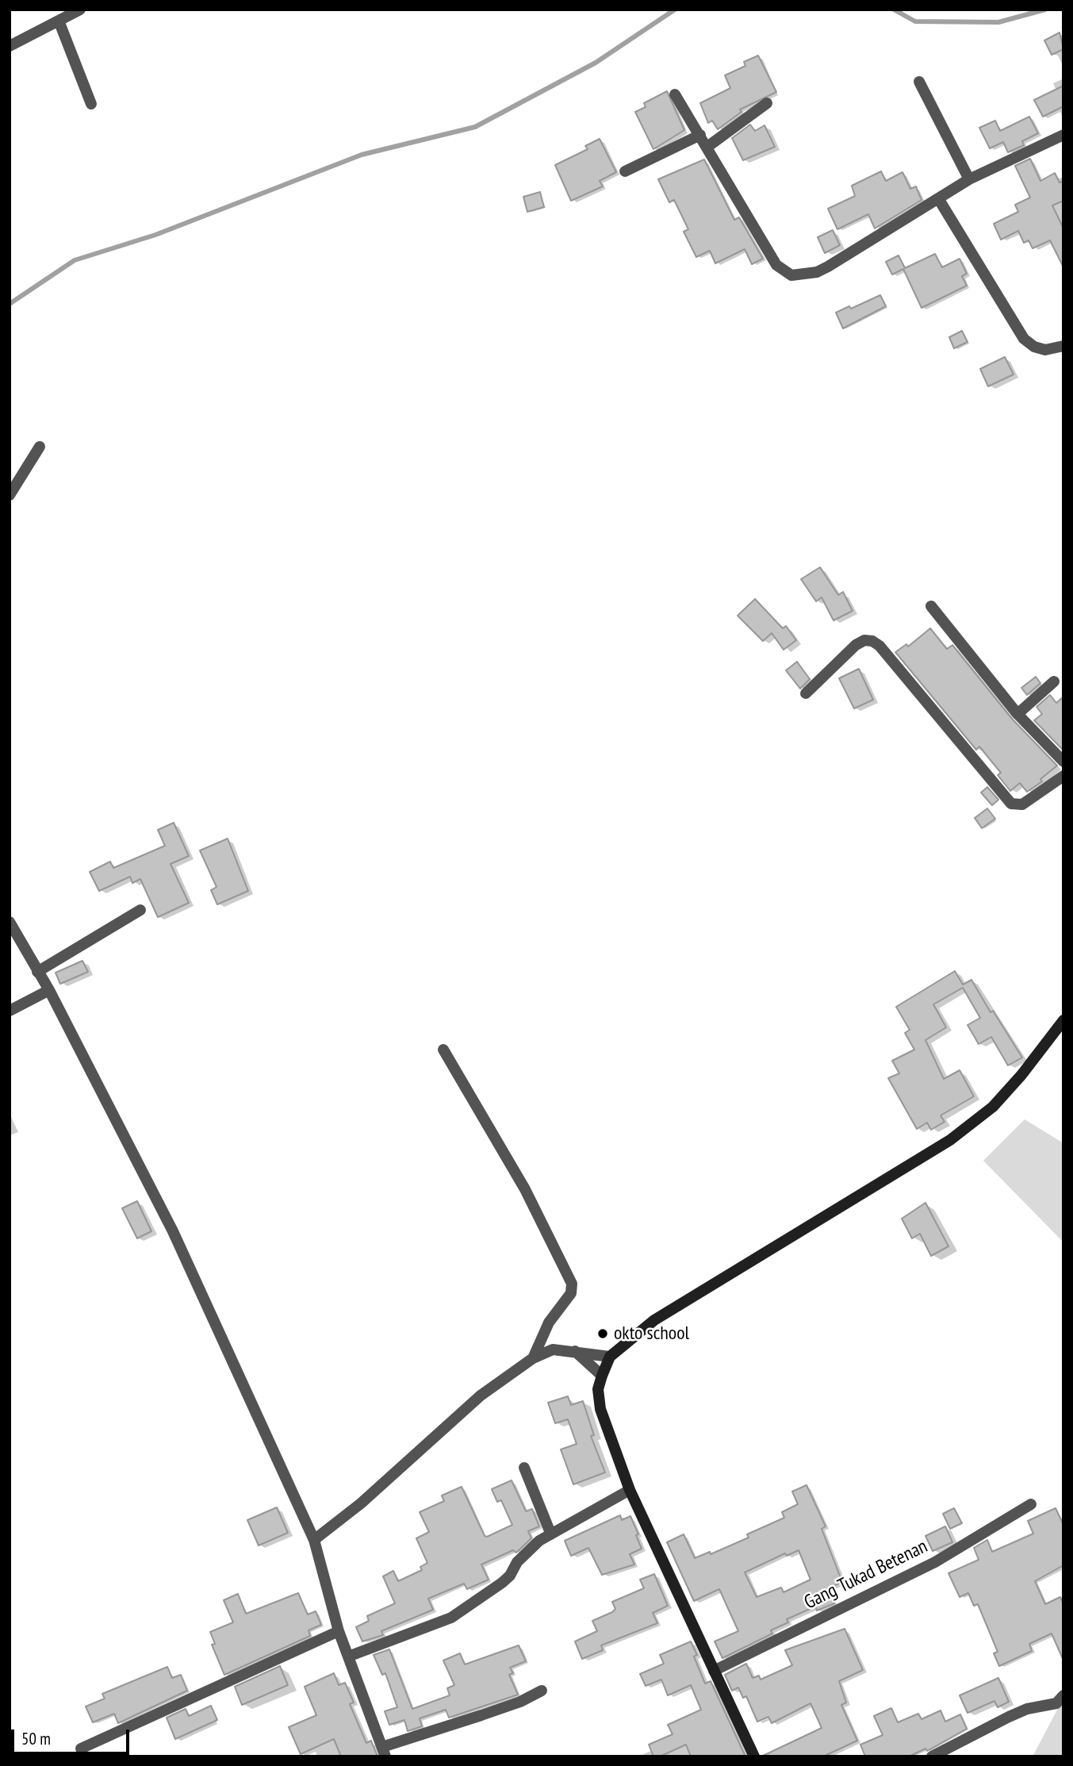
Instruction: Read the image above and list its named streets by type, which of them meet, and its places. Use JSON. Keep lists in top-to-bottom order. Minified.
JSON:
{"streets":{"street":["Gang Tukad Betenan"]},"places":["okto school"],"scale_bar":"50 m"}
